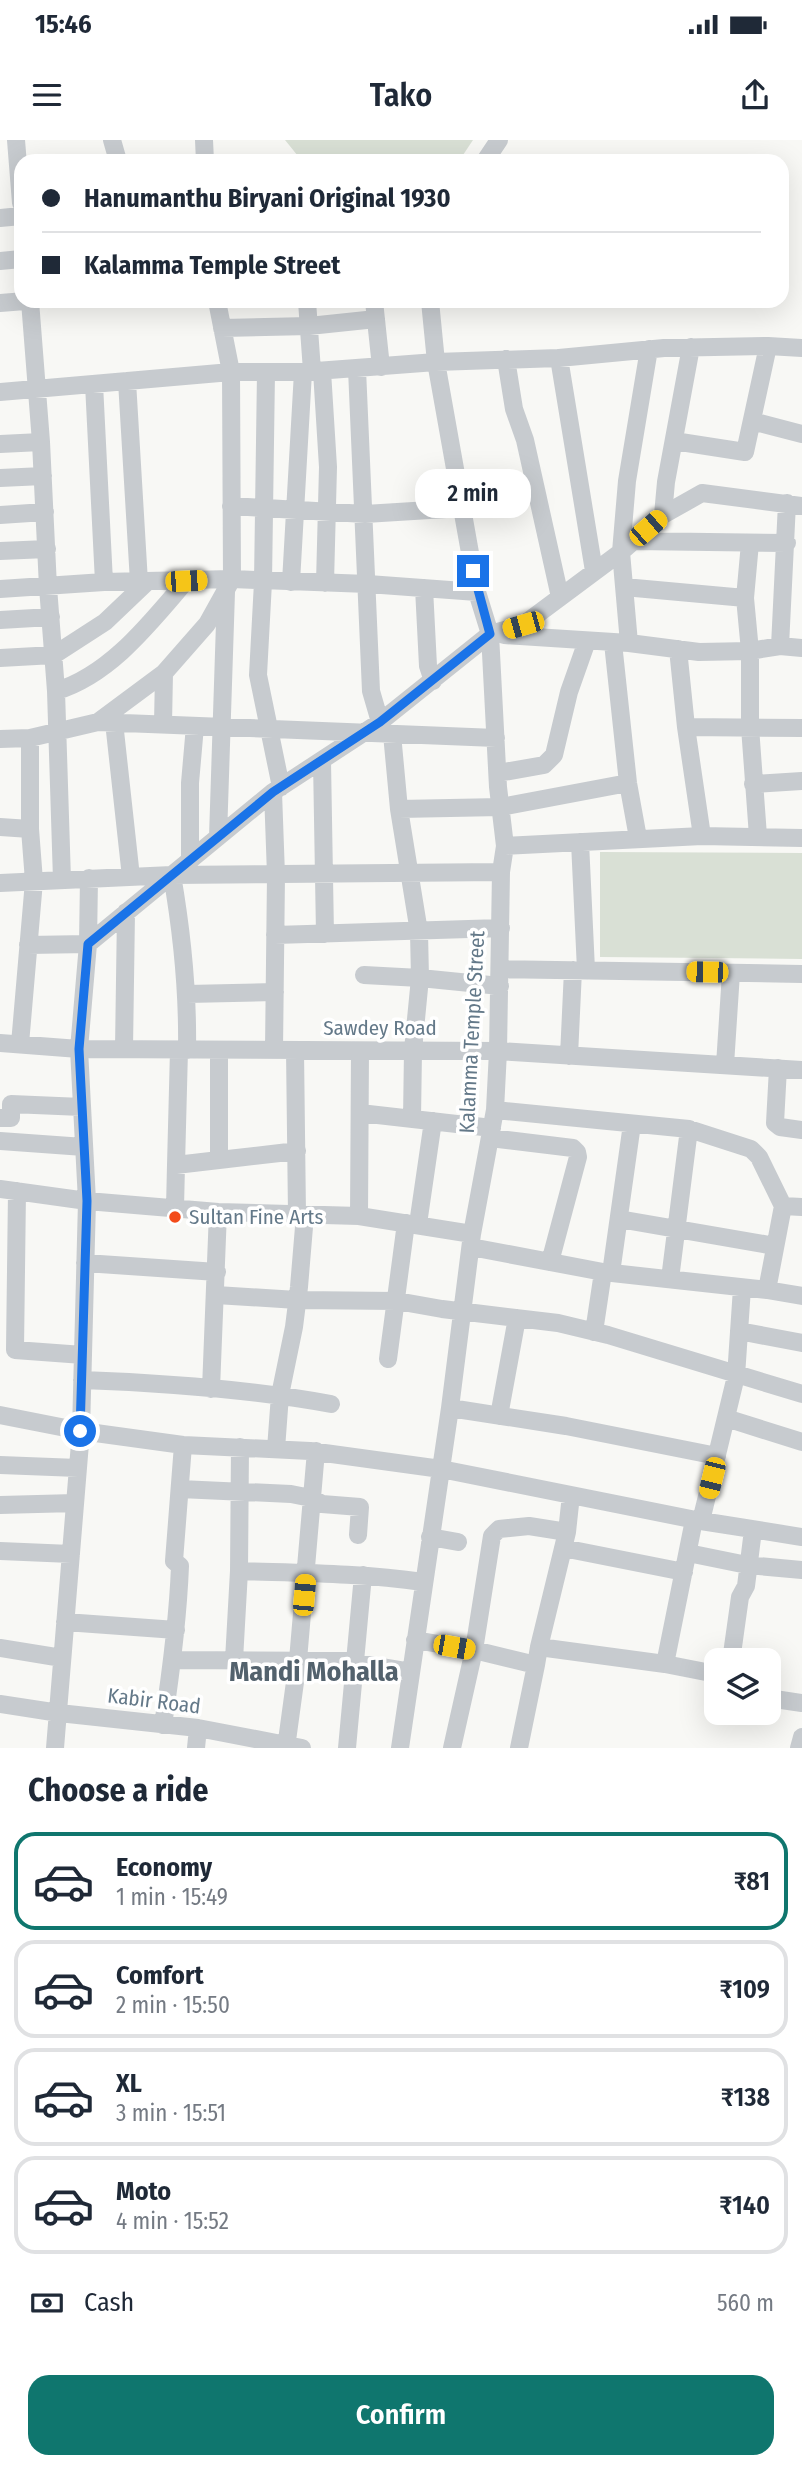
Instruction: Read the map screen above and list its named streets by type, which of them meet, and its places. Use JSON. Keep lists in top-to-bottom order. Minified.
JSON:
{"streets":{"street":["Sawdey Road","Kalamma Temple Street","Kabir Road"]},"crossings":[["Sawdey Road","Kalamma Temple Street"]],"districts":["Mandi Mohalla"],"places":["Sultan Fine Arts"],"page":{"status":"15:46","header":"Tako","banner":["Hanumanthu Biryani Original 1930","Kalamma Temple Street"],"bubble":"2 min","heading":"Choose a ride","list":[{"name":"Economy","note":"1 min · 15:49","value":"₹81"},{"name":"Comfort","note":"2 min · 15:50","value":"₹109"},{"name":"XL","note":"3 min · 15:51","value":"₹138"},{"name":"Moto","note":"4 min · 15:52","value":"₹140"}],"pay":["Cash","560 m"],"buttons":"Confirm"}}
